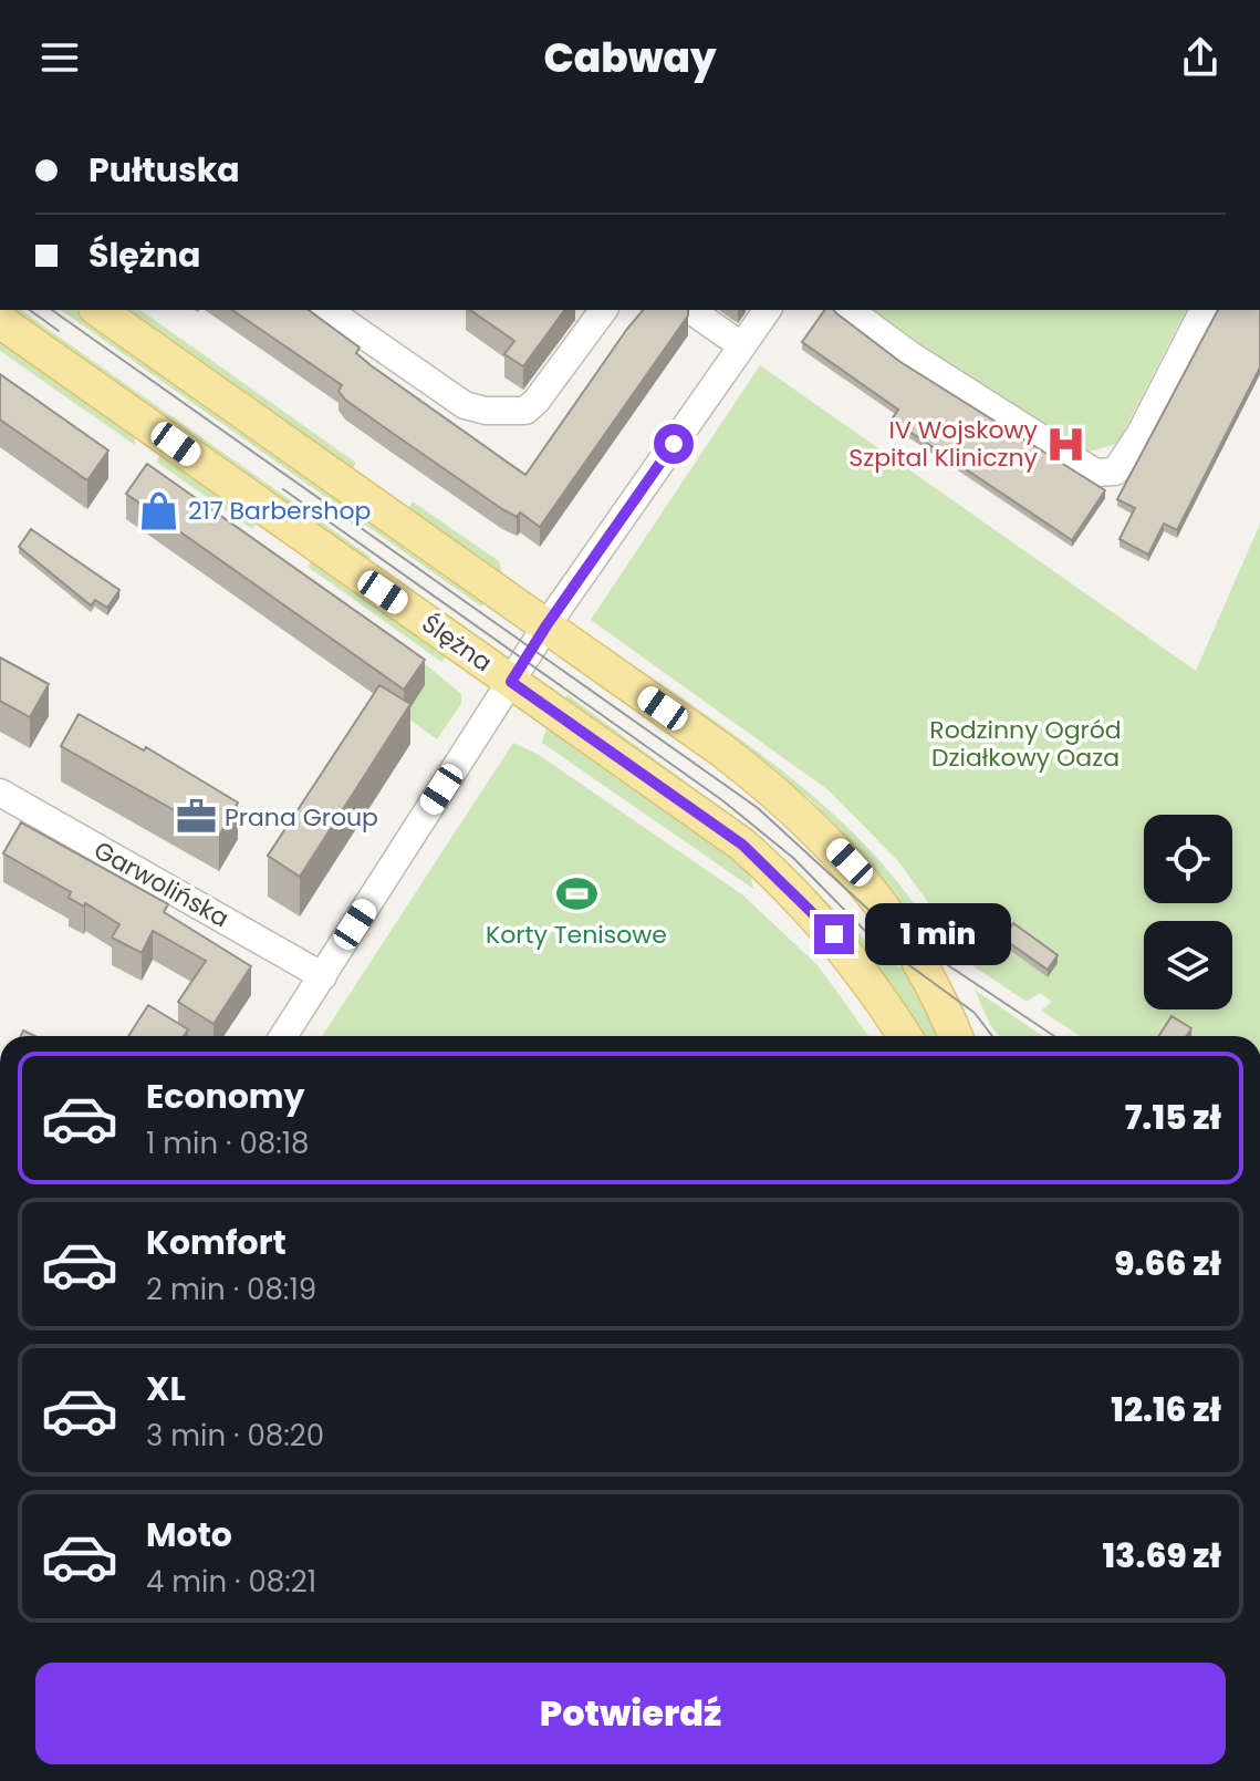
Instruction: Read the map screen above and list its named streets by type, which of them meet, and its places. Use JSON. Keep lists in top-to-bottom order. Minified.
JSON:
{"streets":{"main road":["Ślężna"],"street":["Garwolińska"]},"parks":["Rodzinny Ogród Działkowy Oaza"],"places":{"hospital":["IV Wojskowy Szpital Kliniczny"],"shop":["217 Barbershop"],"office":["Prana Group"],"sports":["Korty Tenisowe"]},"page":{"header":"Cabway","banner":["Pułtuska","Ślężna"],"bubble":"1 min","list":[{"name":"Economy","note":"1 min · 08:18","value":"7.15 zł"},{"name":"Komfort","note":"2 min · 08:19","value":"9.66 zł"},{"name":"XL","note":"3 min · 08:20","value":"12.16 zł"},{"name":"Moto","note":"4 min · 08:21","value":"13.69 zł"}],"buttons":"Potwierdź"}}
